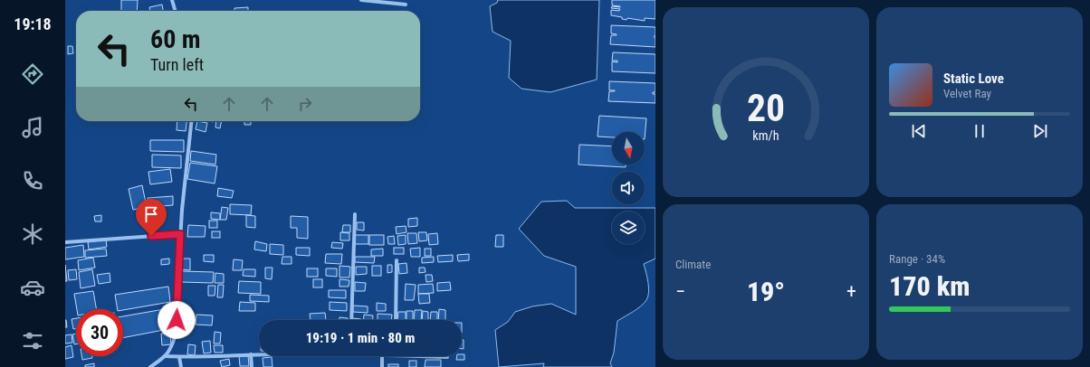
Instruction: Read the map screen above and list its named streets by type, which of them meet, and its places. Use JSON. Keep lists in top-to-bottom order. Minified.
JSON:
{"north":"bottom","page":{"tabs":"19:18","turn":["60 m","Turn left"],"song":["Static Love","Velvet Ray"],"tile":["Climate",["Range · 34%","170 km"]],"heat":["−","19°","+"],"limit":"30","trip":"19:19 · 1 min · 80 m","gauge":["20","km/h"]}}
